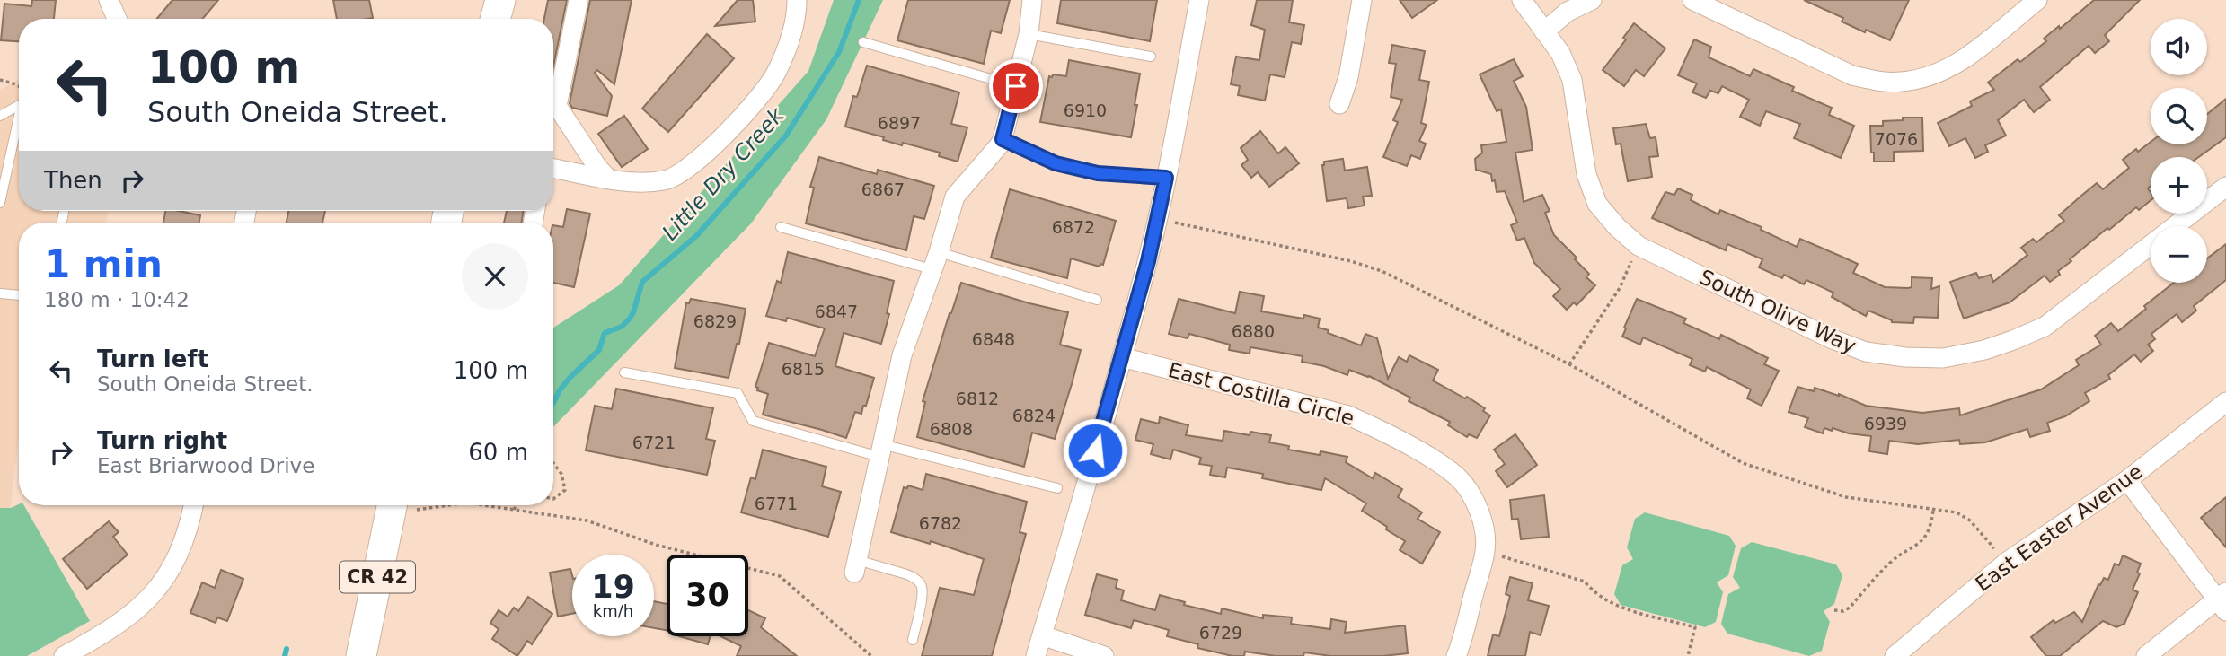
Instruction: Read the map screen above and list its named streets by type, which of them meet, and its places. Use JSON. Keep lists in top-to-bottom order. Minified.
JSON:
{"streets":{"main road":["CR 42"],"street":["South Olive Way","East Costilla Circle","East Easter Avenue"]},"water":["Little Dry Creek"],"house_numbers":["6910","6897","7076","6867","6872","6847","6829","6880","6848","6815","6812","6824","6939","6808","6721","6771","6782","6729"],"page":{"map_buttons":["+","−"],"turn":["100 m","South Oneida Street."],"then":"Then","heading":["1 min","180 m · 10:42"],"list":[{"name":"Turn left","note":"South Oneida Street.","value":"100 m"},{"name":"Turn right","note":"East Briarwood Drive","value":"60 m"}],"speed":"19 km/h","limit":"30"}}
